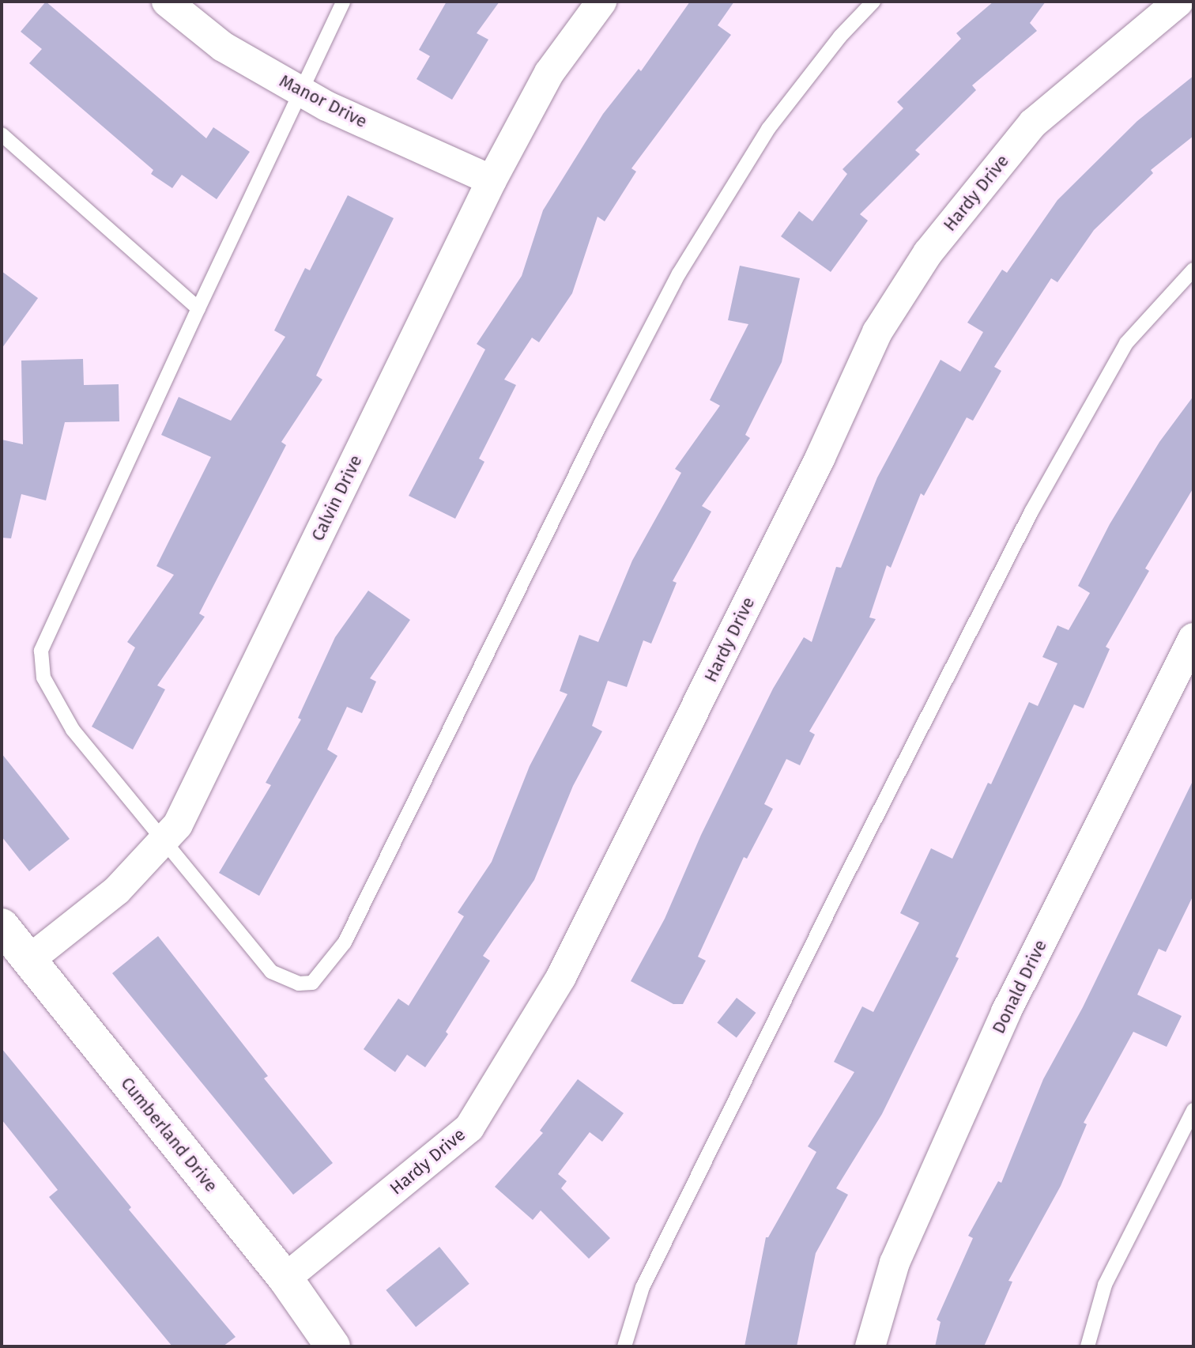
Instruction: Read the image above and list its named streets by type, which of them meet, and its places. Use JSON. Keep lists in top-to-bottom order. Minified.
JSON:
{"streets":{"street":["Manor Drive","Hardy Drive","Calvin Drive","Donald Drive","Cumberland Drive"]},"crossings":[["Manor Drive","Calvin Drive"],["Hardy Drive","Cumberland Drive"],["Calvin Drive","Cumberland Drive"]]}
